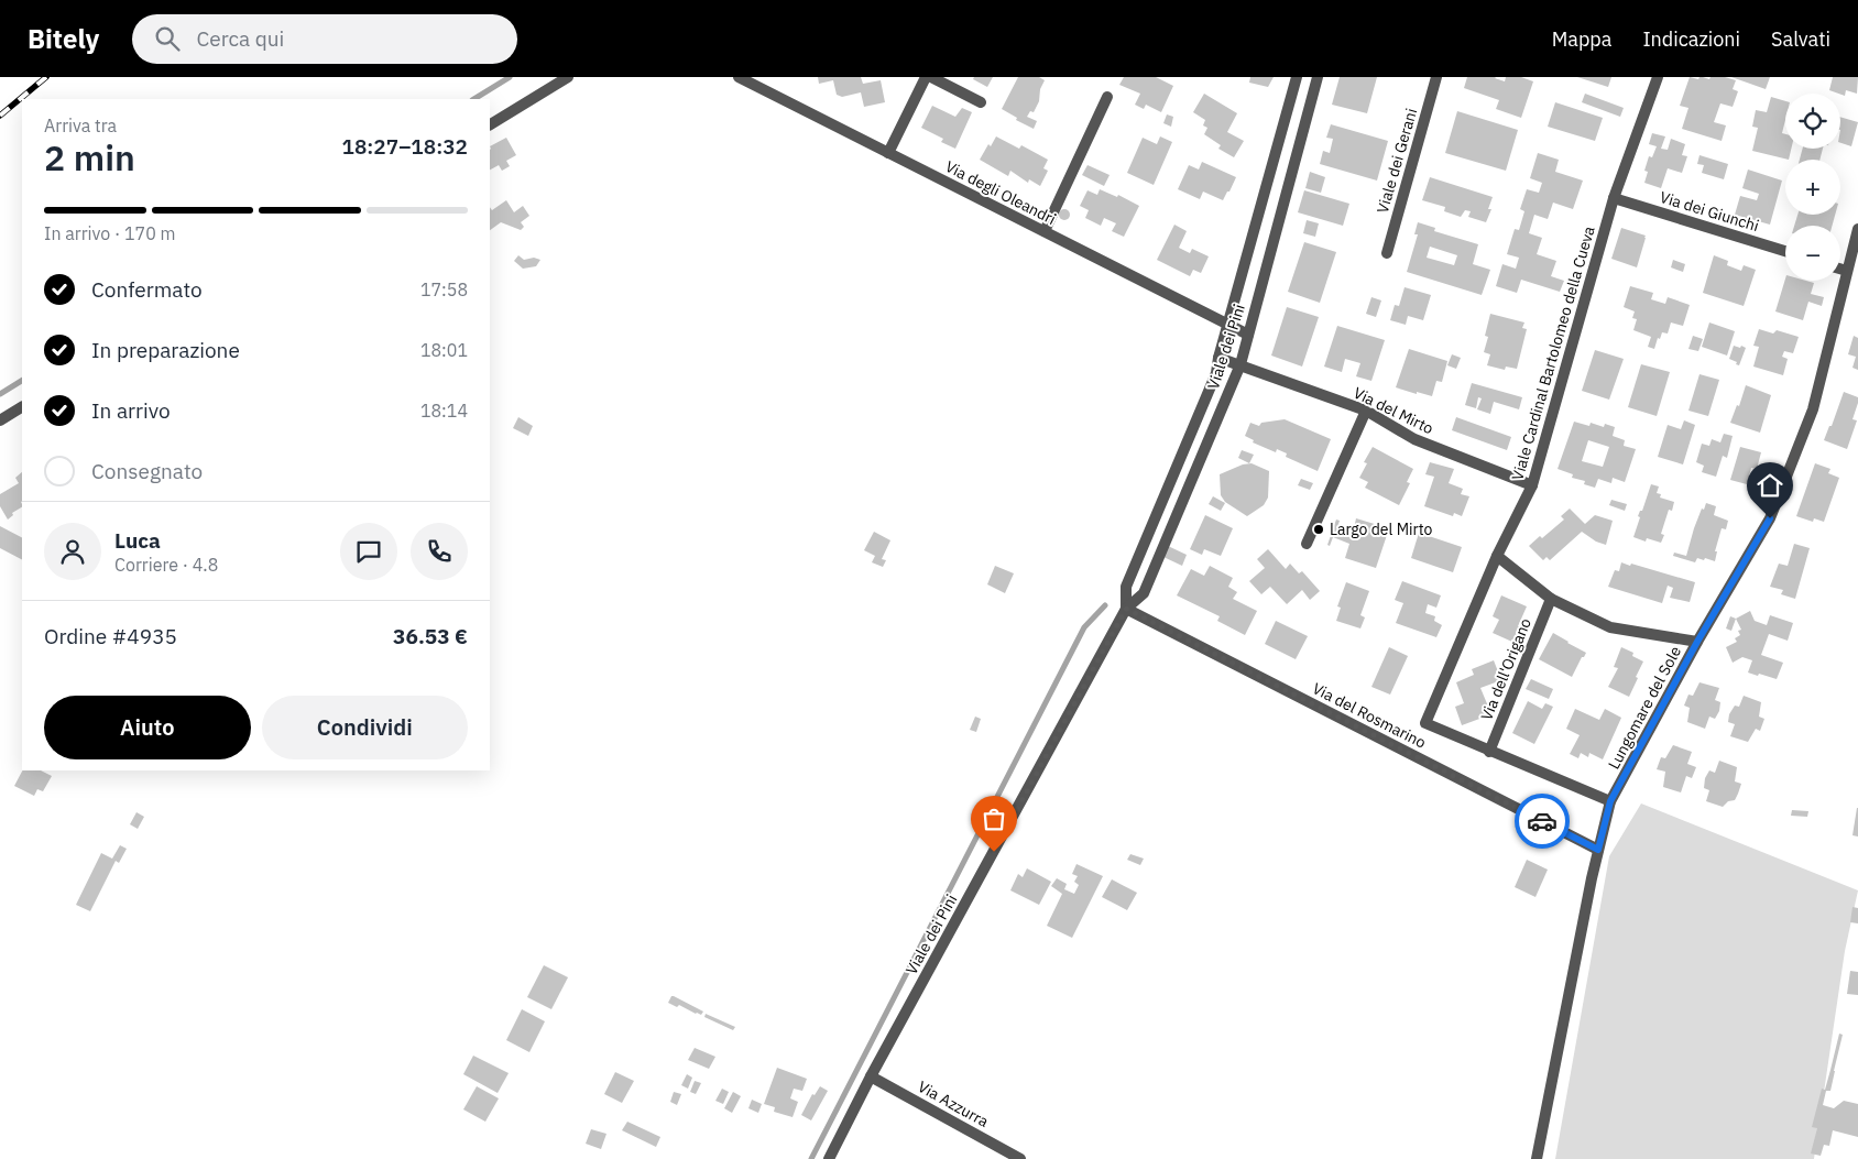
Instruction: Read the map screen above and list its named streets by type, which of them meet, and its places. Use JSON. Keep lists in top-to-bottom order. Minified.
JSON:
{"streets":{"street":["Viale dei Gerani","Via degli Oleandri","Via dei Giunchi","Viale dei Pini","Viale Cardinal Bartolomeo della Cueva","Via del Mirto","Via dell'Origano","Lungomare del Sole","Via del Rosmarino","Via Azzurra"]},"crossings":[["Via degli Oleandri","Viale dei Pini"],["Via dei Giunchi","Viale Cardinal Bartolomeo della Cueva"],["Viale dei Pini","Via del Mirto"],["Viale dei Pini","Via del Rosmarino"],["Viale dei Pini","Via Azzurra"],["Viale Cardinal Bartolomeo della Cueva","Via del Mirto"],["Viale Cardinal Bartolomeo della Cueva","Via del Rosmarino"],["Via dell'Origano","Via del Rosmarino"],["Lungomare del Sole","Via del Rosmarino"]],"places":["Largo del Mirto"],"page":{"header":"Bitely","search":"Cerca qui","nav":["Mappa","Indicazioni","Salvati"],"map_buttons":["+","−"],"heading":["2 min","Arriva tra","18:27–18:32"],"panel":["Luca","Corriere · 4.8","Ordine #4935","36.53 €"],"bar":"In arrivo · 170 m","list":[["Confermato","17:58"],["In preparazione","18:01"],["In arrivo","18:14"],"Consegnato"],"buttons":["Aiuto","Condividi"]}}
